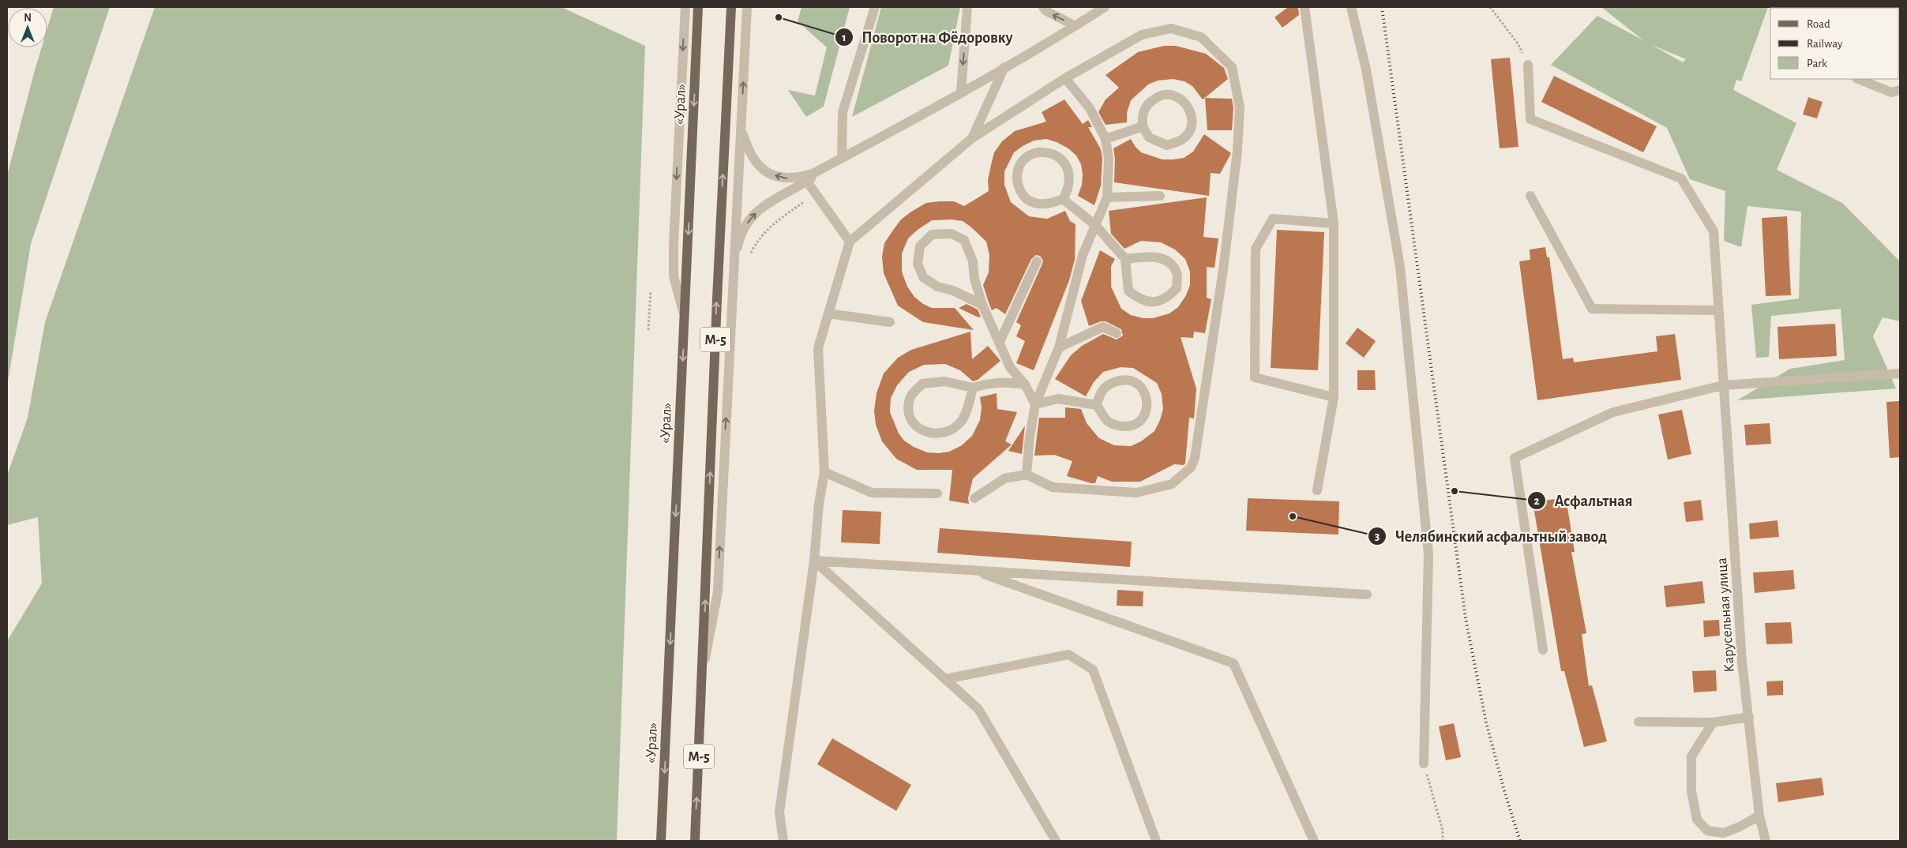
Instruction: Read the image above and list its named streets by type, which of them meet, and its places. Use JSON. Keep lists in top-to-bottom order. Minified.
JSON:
{"streets":{"main road":["«Урал»","М-5"],"street":["Карусельная улица"]},"places":["Поворот на Фёдоровку","Асфальтная","Челябинский асфальтный завод"],"legend":["Road","Railway","Park"],"north":"top"}
